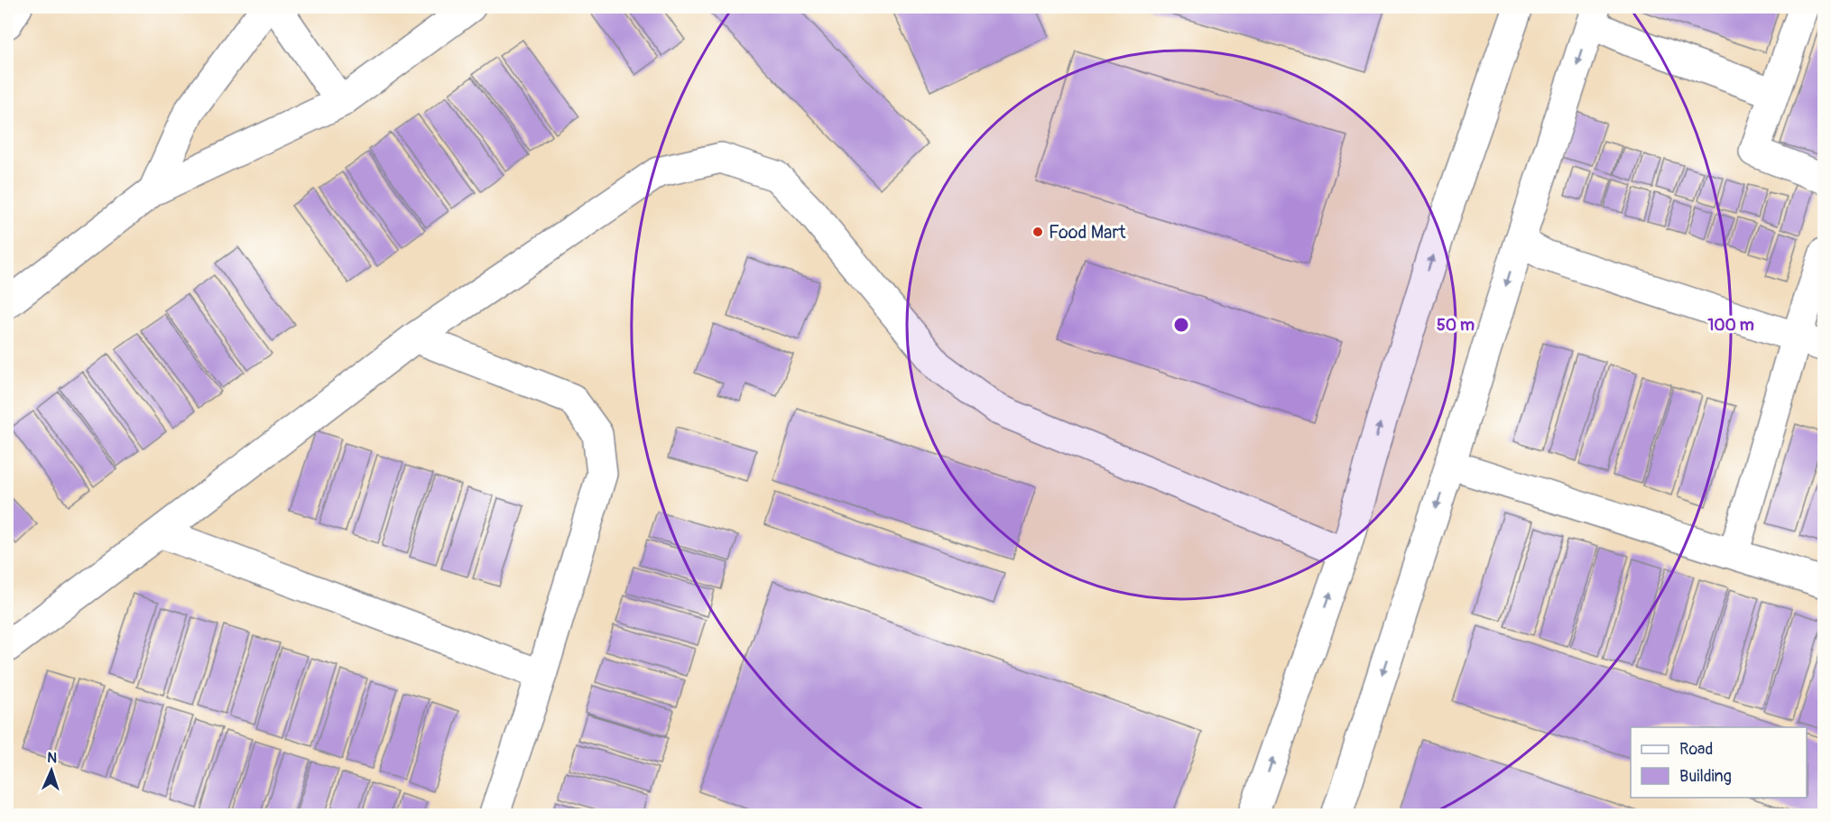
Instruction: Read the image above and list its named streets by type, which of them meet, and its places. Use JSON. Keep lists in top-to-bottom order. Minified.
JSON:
{"places":["Food Mart"],"legend":["Road","Building"],"north":"top","rings":["50 m","100 m"]}
